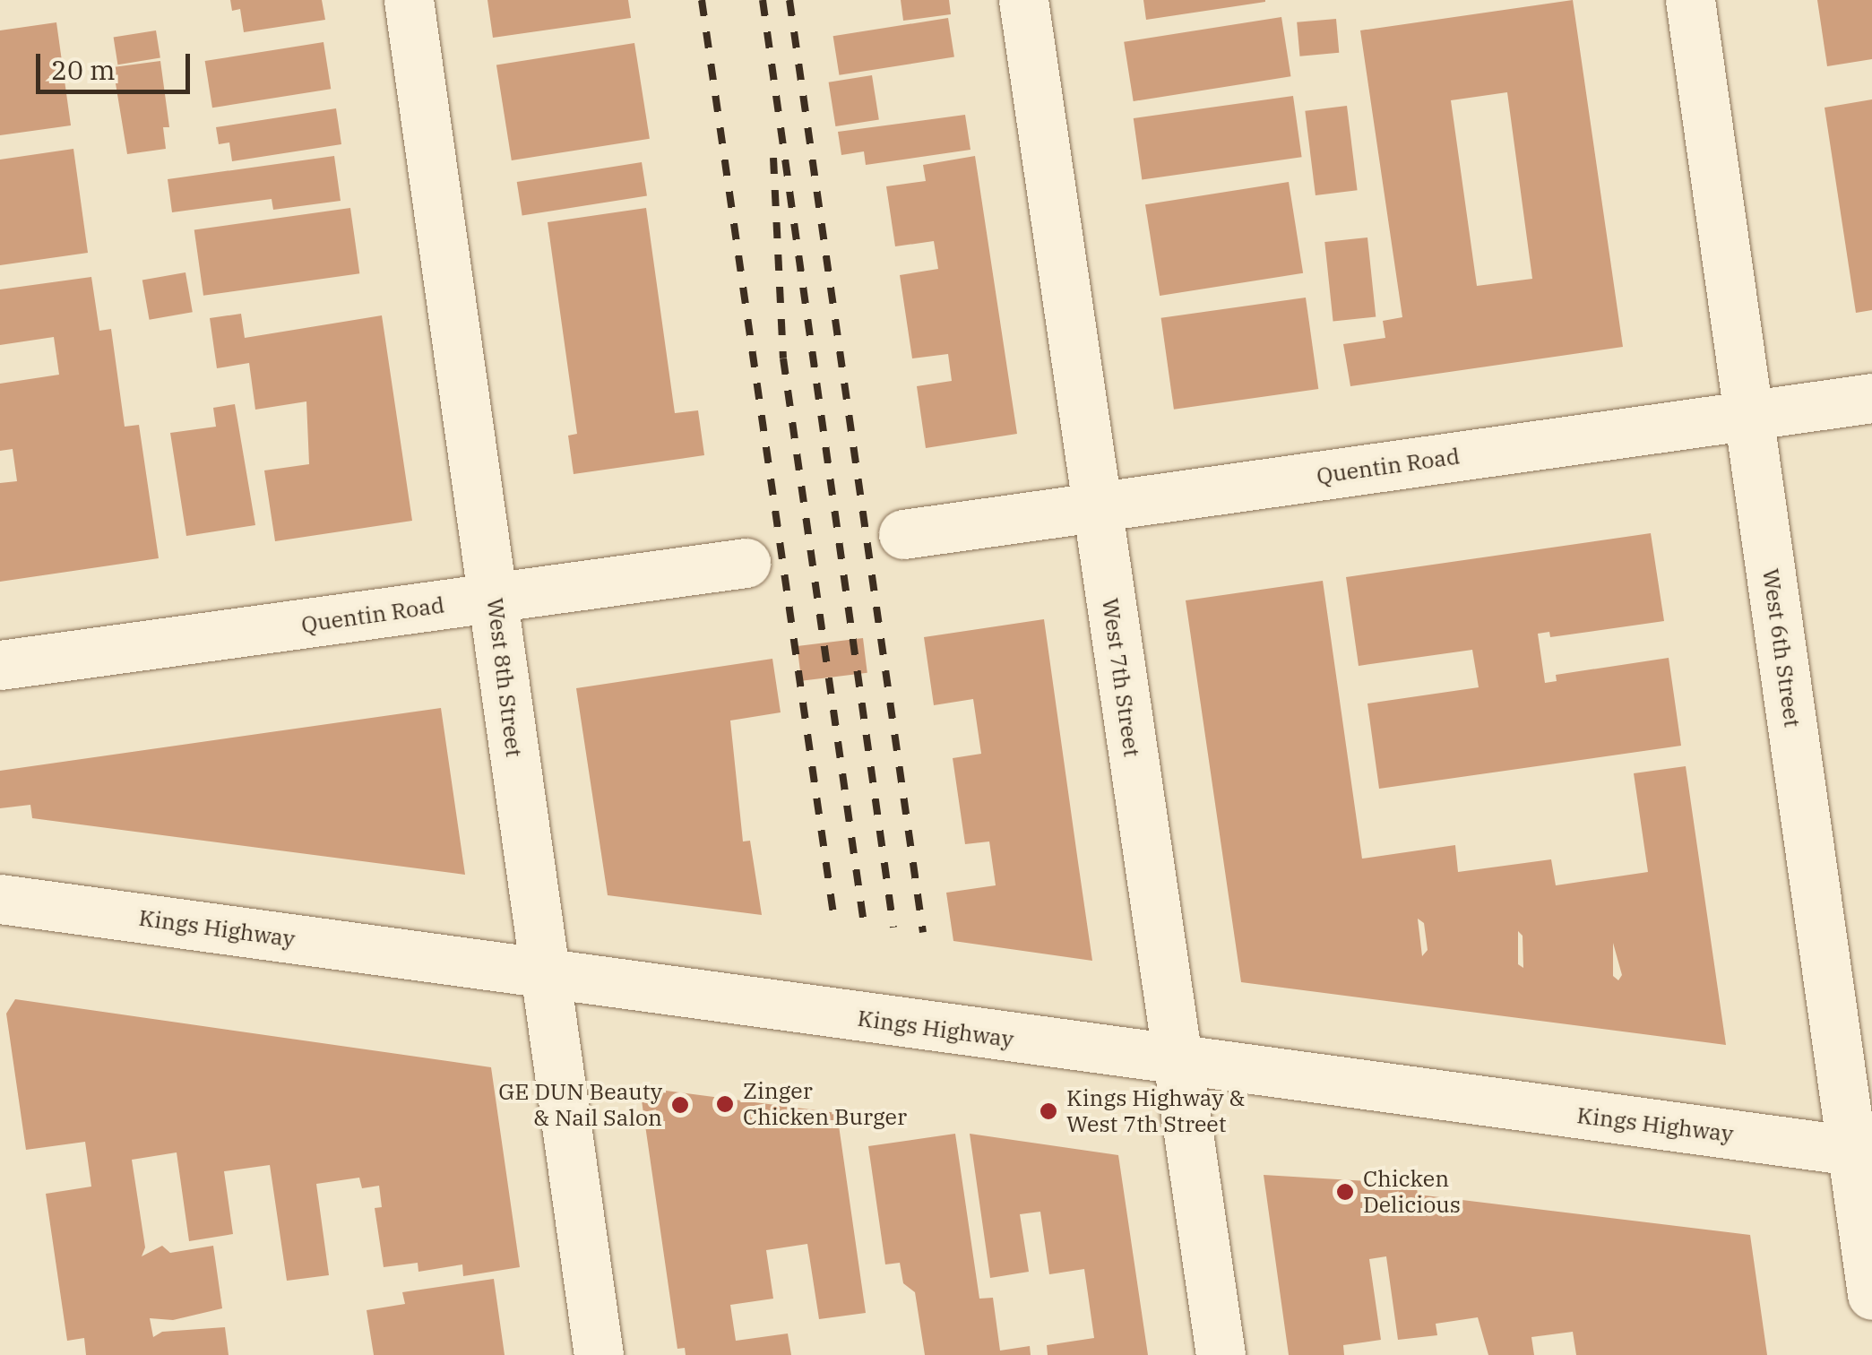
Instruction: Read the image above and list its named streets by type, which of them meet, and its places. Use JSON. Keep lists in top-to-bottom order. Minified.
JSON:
{"streets":{"street":["Quentin Road","West 6th Street","West 8th Street","West 7th Street","Kings Highway"]},"crossings":[["Quentin Road","West 6th Street"],["Quentin Road","West 8th Street"],["Quentin Road","West 7th Street"],["West 6th Street","Kings Highway"],["West 8th Street","Kings Highway"],["West 7th Street","Kings Highway"]],"places":["Zinger Chicken Burger","GE DUN Beauty & Nail Salon","Kings Highway & West 7th Street","Chicken Delicious"],"scale_bar":"20 m"}
